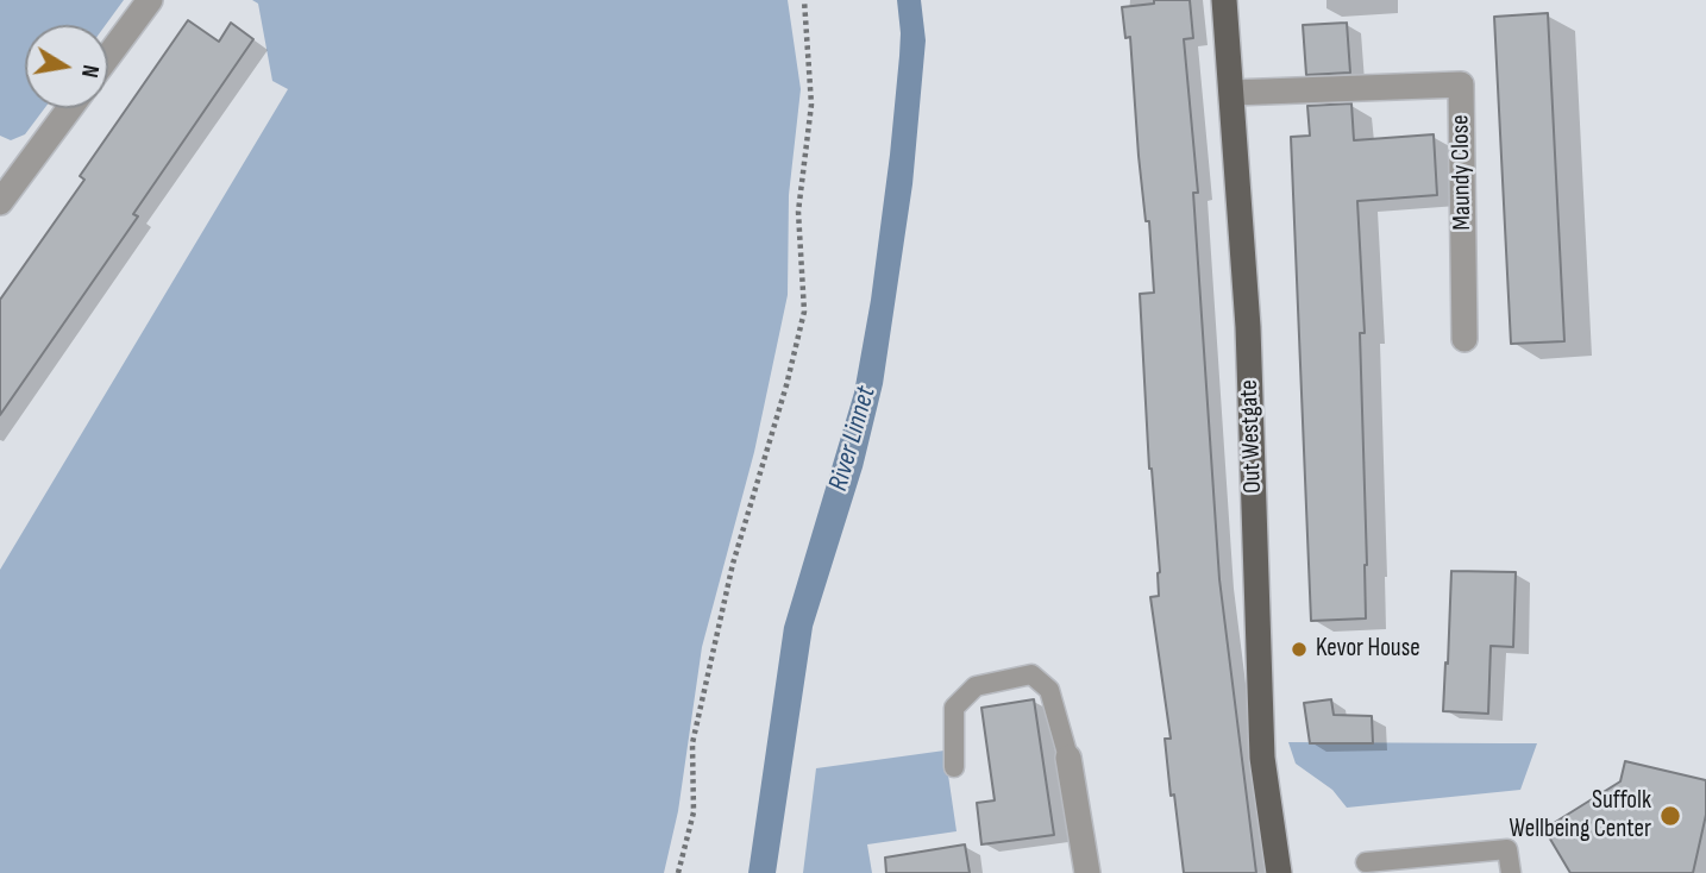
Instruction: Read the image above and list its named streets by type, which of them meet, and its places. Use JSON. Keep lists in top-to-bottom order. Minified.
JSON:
{"streets":{"main road":["Out Westgate"],"street":["Maundy Close"]},"crossings":[["Maundy Close","Out Westgate"]],"water":["River Linnet"],"places":["Kevor House","Suffolk Wellbeing Center"],"north":"right"}
